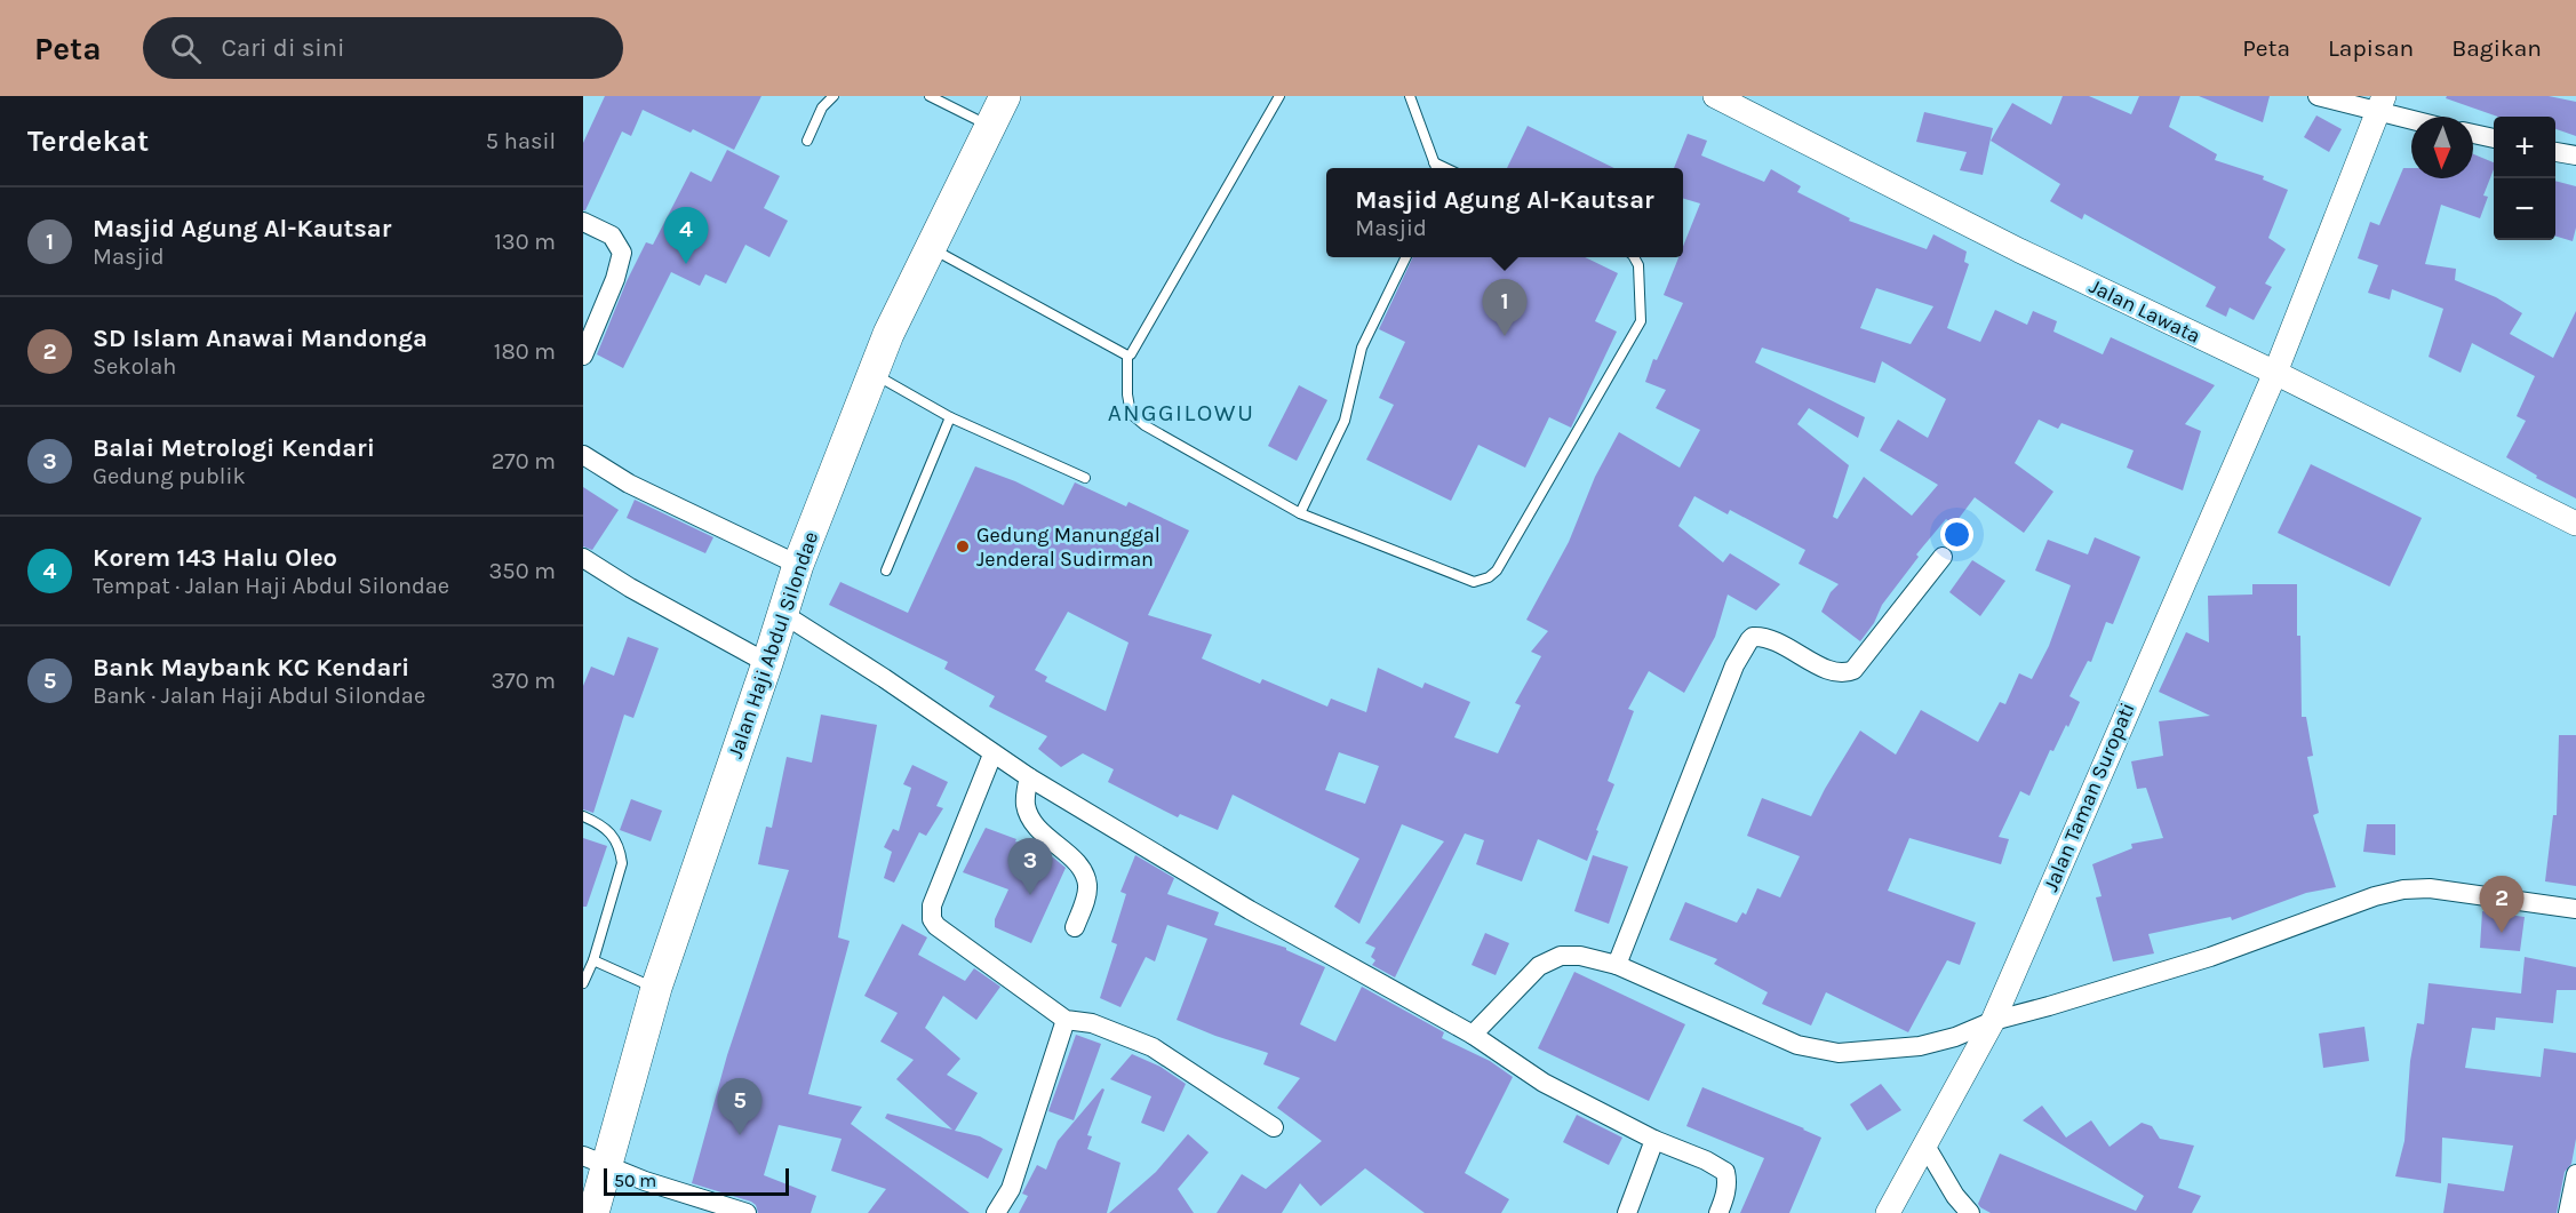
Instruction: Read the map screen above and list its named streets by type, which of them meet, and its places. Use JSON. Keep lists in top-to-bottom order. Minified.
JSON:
{"streets":{"highway":["Jalan Haji Abdul Silondae"],"street":["Jalan Lawata","Jalan Taman Suropati"]},"crossings":[["Jalan Lawata","Jalan Taman Suropati"]],"districts":["ANGGILOWU"],"places":["Gedung Manunggal Jenderal Sudirman"],"scale_bar":"50 m","north":"bottom","page":{"header":"Peta","search":"Cari di sini","nav":["Peta","Lapisan","Bagikan"],"heading":["Terdekat","5 hasil"],"map_buttons":["+","−"],"popup":["Masjid Agung Al-Kautsar","Masjid"],"list":[{"mark":"1","name":"Masjid Agung Al-Kautsar","note":"Masjid","value":"130 m"},{"mark":"2","name":"SD Islam Anawai Mandonga","note":"Sekolah","value":"180 m"},{"mark":"3","name":"Balai Metrologi Kendari","note":"Gedung publik","value":"270 m"},{"mark":"4","name":"Korem 143 Halu Oleo","note":"Tempat · Jalan Haji Abdul Silondae","value":"350 m"},{"mark":"5","name":"Bank Maybank KC Kendari","note":"Bank · Jalan Haji Abdul Silondae","value":"370 m"}],"pins":["4","1","3","2","5"],"scale":"50 m"}}
